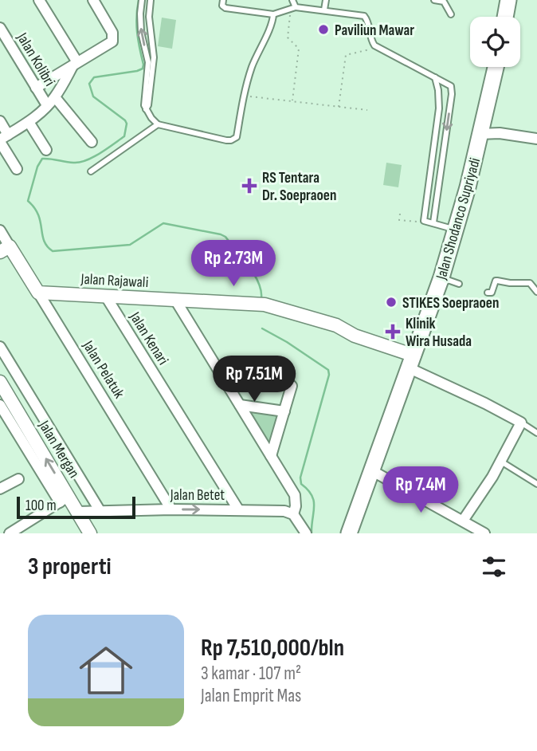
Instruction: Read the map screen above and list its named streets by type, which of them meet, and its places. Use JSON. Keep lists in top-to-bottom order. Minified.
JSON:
{"streets":{"main road":["Jalan Shodanco Supriyadi"],"street":["Jalan Kolibri","Jalan Rajawali","Jalan Kenari","Jalan Pelatuk","Jalan Mergan","Jalan Betet"]},"crossings":[["Jalan Shodanco Supriyadi","Jalan Rajawali"],["Jalan Rajawali","Jalan Kenari"],["Jalan Rajawali","Jalan Pelatuk"],["Jalan Kenari","Jalan Betet"],["Jalan Pelatuk","Jalan Betet"],["Jalan Mergan","Jalan Betet"]],"places":{"other":["Paviliun Mawar","STIKES Soepraoen"],"health":["RS Tentara Dr. Soepraoen","Klinik Wira Husada"]},"scale_bar":"100 m","page":{"price":["Rp 2.73M","Rp 7.51M","Rp 7.4M"],"scale":"100 m","heading":"3 properti","list":[{"name":"Rp 7,510,000/bln","note":"3 kamar · 107 m² · Jalan Emprit Mas"}]}}
